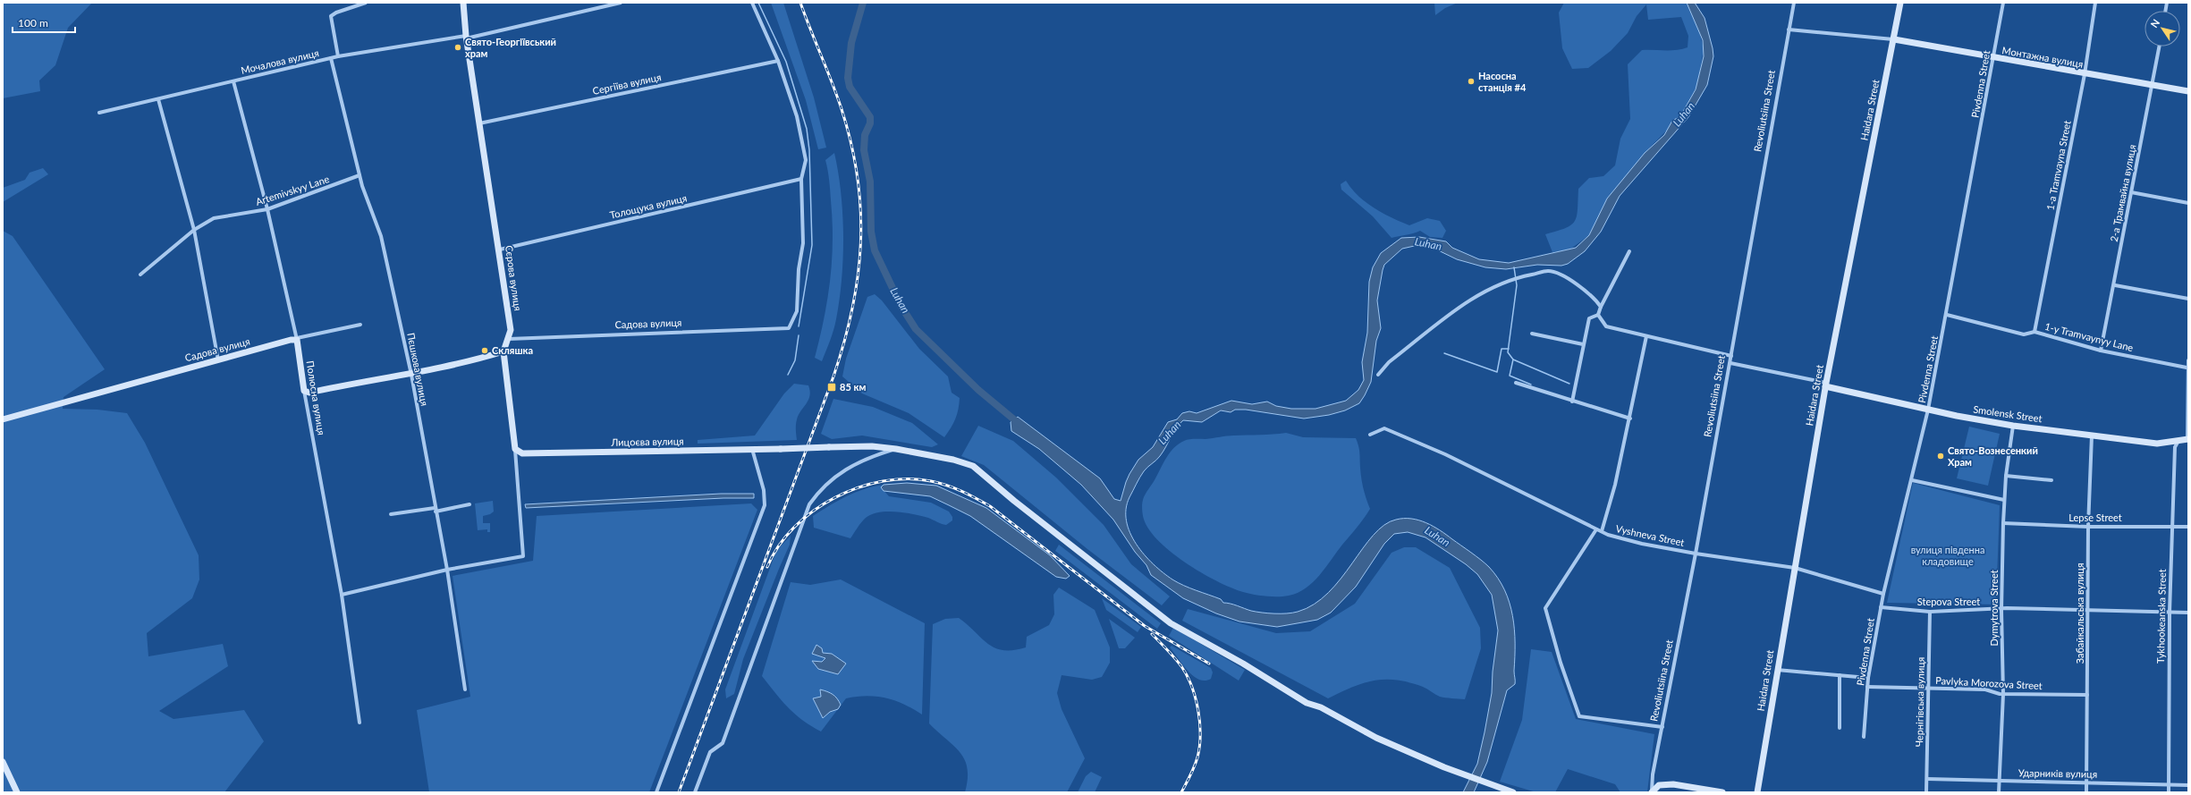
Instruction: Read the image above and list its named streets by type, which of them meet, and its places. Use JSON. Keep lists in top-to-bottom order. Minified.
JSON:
{"streets":{"street":["Монтажна вулиця","Мочалова вулиця","Сергіїва вулиця","Pivdenna Street","Haidara Street","Revoliutsiina Street","1-a Tramvayna Street","Artemivskyy Lane","2-а Трамвайна вулиця","Толощука вулиця","Сєрова вулиця","Садова вулиця","1-y Tramvaynyy Lane","Пєшкова вулиця","Полюсна вулиця","Smolensk Street","Лицоєва вулиця","Lepse Street","Vyshneva Street","Stepova Street","Dymytrova Street","Забайкальська вулиця","Tykhookeanska Street","Pavlyka Morozova Street","Чернігівська вулиця","Ударників вулиця"]},"crossings":[["Монтажна вулиця","Pivdenna Street"],["Монтажна вулиця","Haidara Street"],["Монтажна вулиця","1-a Tramvayna Street"],["Монтажна вулиця","2-а Трамвайна вулиця"],["Мочалова вулиця","Сєрова вулиця"],["Мочалова вулиця","Пєшкова вулиця"],["Мочалова вулиця","Полюсна вулиця"],["Сергіїва вулиця","Сєрова вулиця"],["Pivdenna Street","1-y Tramvaynyy Lane"],["Pivdenna Street","Smolensk Street"],["Pivdenna Street","Vyshneva Street"],["Pivdenna Street","Stepova Street"],["Pivdenna Street","Pavlyka Morozova Street"],["Haidara Street","Smolensk Street"],["Haidara Street","Vyshneva Street"],["Revoliutsiina Street","Vyshneva Street"],["1-a Tramvayna Street","1-y Tramvaynyy Lane"],["Artemivskyy Lane","Пєшкова вулиця"],["Artemivskyy Lane","Полюсна вулиця"],["2-а Трамвайна вулиця","1-y Tramvaynyy Lane"],["Толощука вулиця","Сєрова вулиця"],["Толощука вулиця","Садова вулиця"],["Сєрова вулиця","Садова вулиця"],["Садова вулиця","Полюсна вулиця"],["Smolensk Street","Dymytrova Street"],["Smolensk Street","Забайкальська вулиця"],["Smolensk Street","Tykhookeanska Street"],["Lepse Street","Dymytrova Street"],["Lepse Street","Забайкальська вулиця"],["Lepse Street","Tykhookeanska Street"],["Stepova Street","Dymytrova Street"],["Stepova Street","Забайкальська вулиця"],["Stepova Street","Tykhookeanska Street"],["Stepova Street","Чернігівська вулиця"],["Dymytrova Street","Pavlyka Morozova Street"],["Dymytrova Street","Ударників вулиця"],["Забайкальська вулиця","Pavlyka Morozova Street"],["Забайкальська вулиця","Ударників вулиця"],["Tykhookeanska Street","Ударників вулиця"],["Pavlyka Morozova Street","Чернігівська вулиця"],["Чернігівська вулиця","Ударників вулиця"]],"water":["Luhan"],"parks":["вулиця південна кладовище"],"places":{"other":["Свято-Георгіївський храм","Насосна станція #4","Скляшка","Свято-Вознесенкий Храм"],"transit":["85 км"]},"scale_bar":"100 m","north":"top left"}
